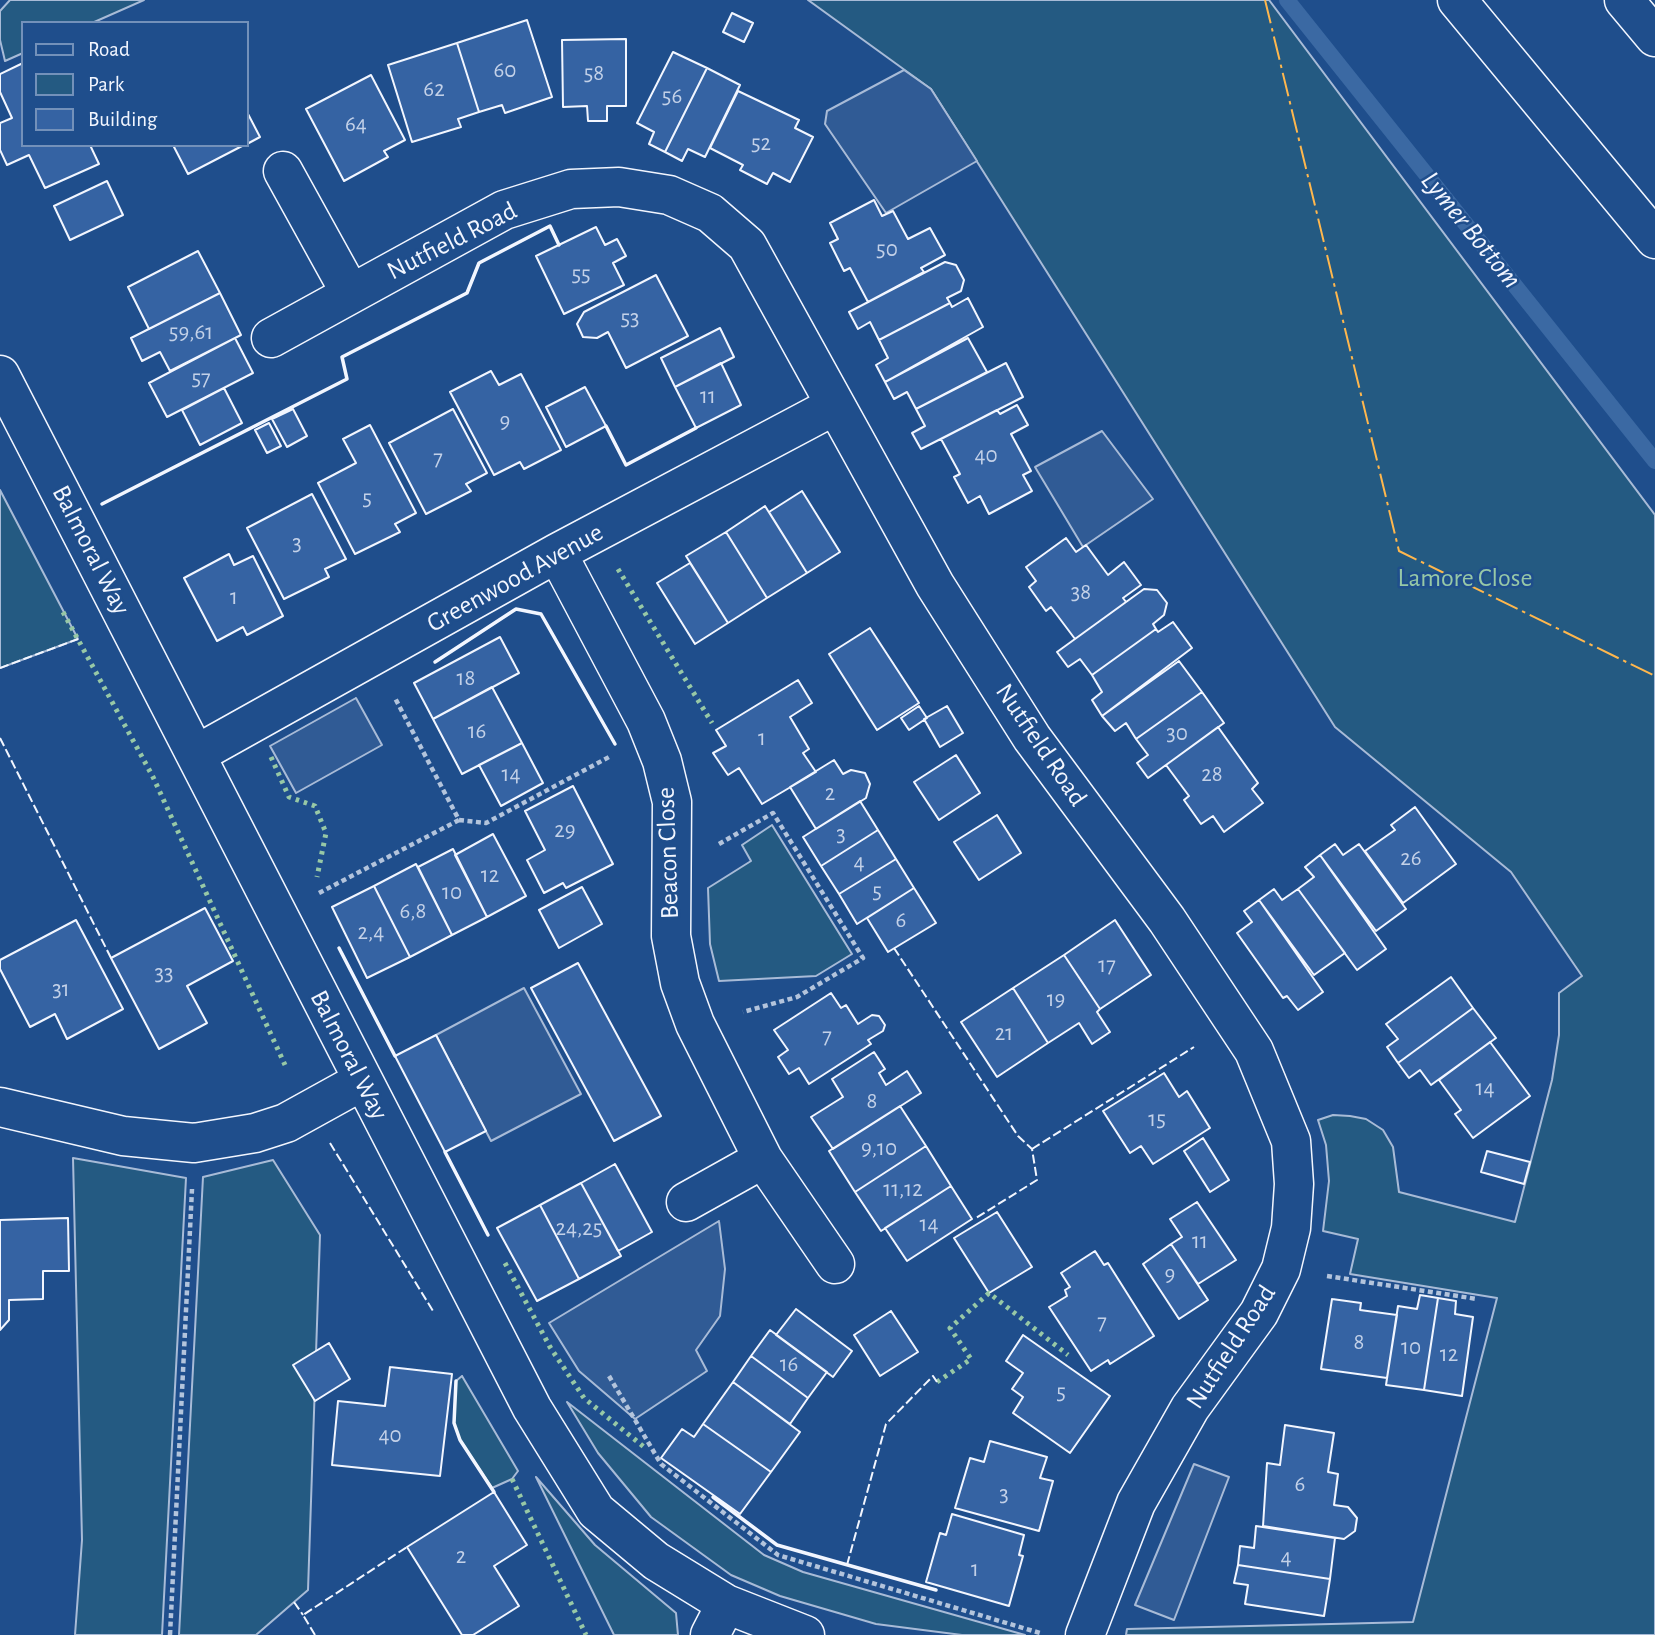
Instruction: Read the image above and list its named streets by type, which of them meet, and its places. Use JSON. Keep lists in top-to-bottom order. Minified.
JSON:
{"streets":{"main road":["Nutfield Road","Balmoral Way","Greenwood Avenue","Beacon Close"]},"crossings":[["Nutfield Road","Greenwood Avenue"],["Balmoral Way","Greenwood Avenue"],["Greenwood Avenue","Beacon Close"]],"water":["Lymer Bottom"],"parks":["Lamore Close"],"house_numbers":["60","58","62","56","64","52","50","55","53","59,61","57","11","9","40","7","5","3","38","1","18","16","30","1","14","28","2","29","3","26","4","12","5","10","6,8","6","2,4","17","33","31","19","21","7","14","8","15","9,10","11,12","14","24,25","11","9","7","8","10","12","16","5","40","6","3","2","4","1"],"legend":["Road","Park","Building"]}
